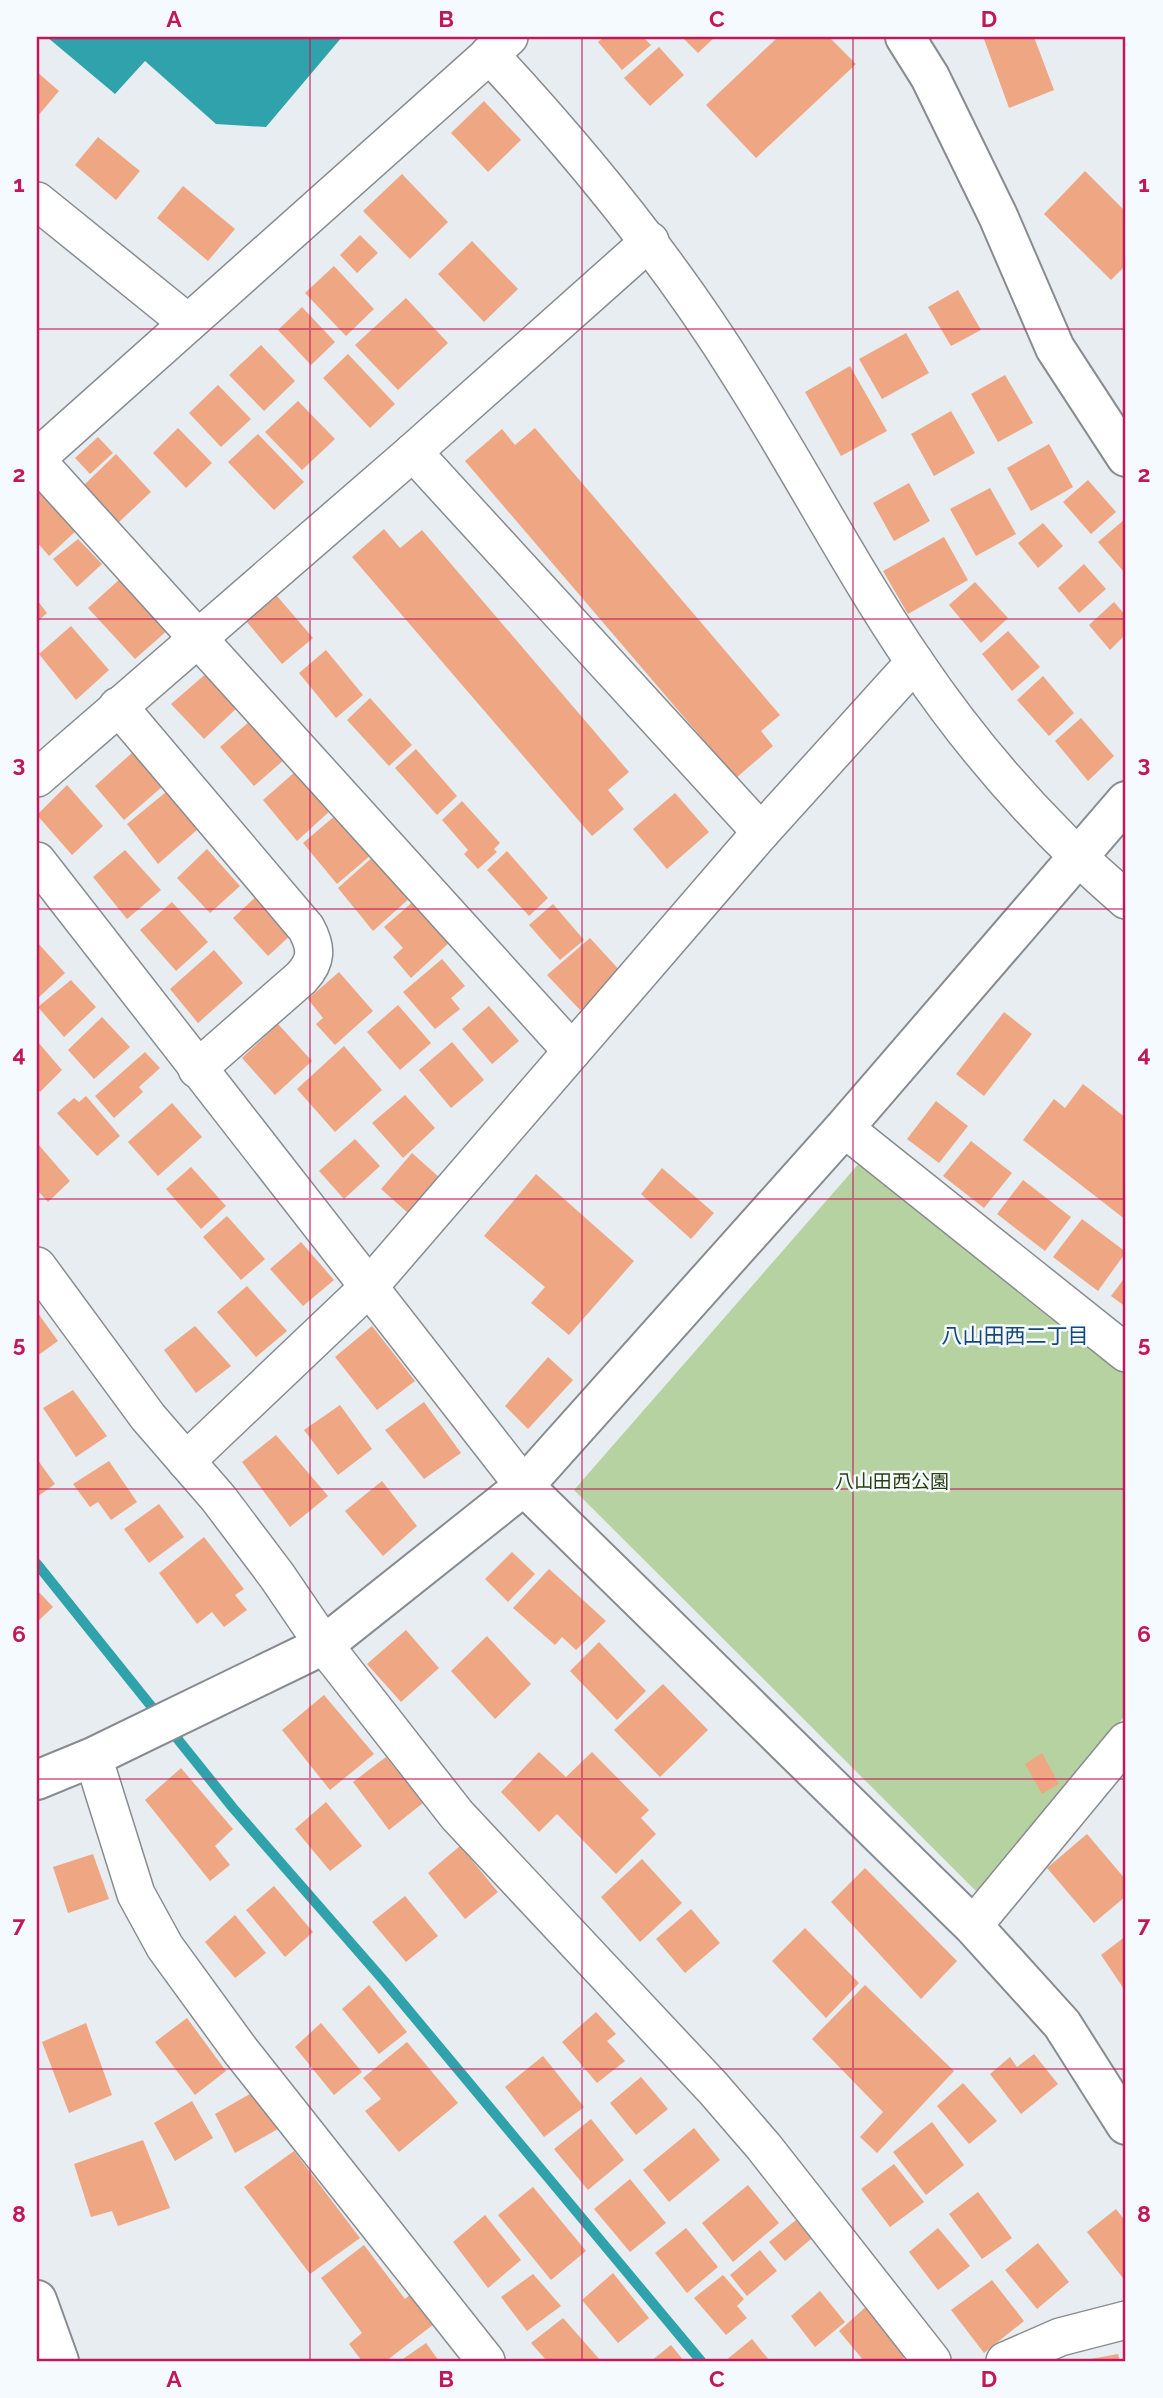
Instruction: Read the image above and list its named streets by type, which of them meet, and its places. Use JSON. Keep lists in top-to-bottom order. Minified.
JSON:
{"districts":["八山田西二丁目"],"parks":["八山田西公園"],"grid":{"columns":["A","B","C","D"],"rows":["1","2","3","4","5","6","7","8"]}}
